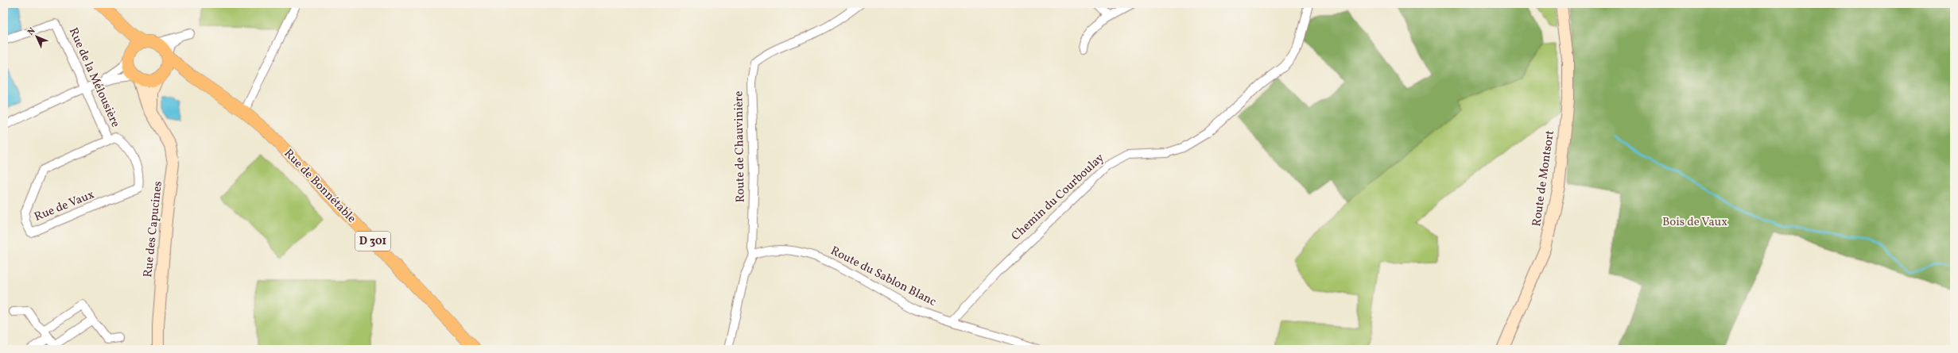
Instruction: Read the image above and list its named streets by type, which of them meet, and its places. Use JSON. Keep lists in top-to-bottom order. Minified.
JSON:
{"streets":{"main road":["Rue de Bonnétable","D 301"],"street":["Rue de la Mélousière","Route de Chauvinière","Route de Montsort","Chemin du Courboulay","Rue de Vaux","Rue des Capucines","Route du Sablon Blanc"]},"crossings":[["Rue de la Mélousière","Rue de Vaux"],["Route de Chauvinière","Route du Sablon Blanc"],["Rue de Bonnétable","Rue des Capucines"],["Chemin du Courboulay","Route du Sablon Blanc"]],"parks":["Bois de Vaux"],"north":"top left"}
